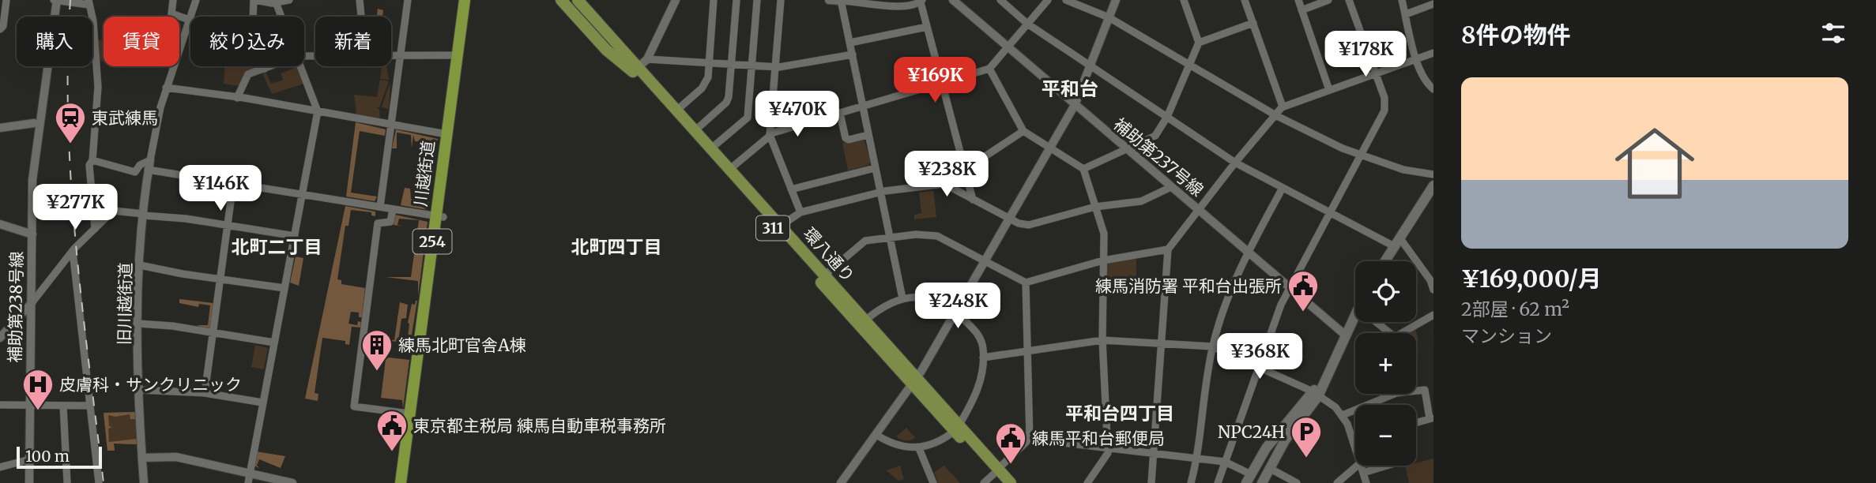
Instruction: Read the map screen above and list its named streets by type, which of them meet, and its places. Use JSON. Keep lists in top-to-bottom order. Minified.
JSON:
{"streets":{"highway":["川越街道","254"],"main road":["311","環八通り"],"street":["補助第237号線","旧川越街道","補助第238号線"]},"districts":["平和台","北町二丁目","北町四丁目","平和台四丁目"],"places":{"station":["東武練馬"],"public building":["練馬消防署 平和台出張所","東京都主税局 練馬自動車税事務所","練馬平和台郵便局"],"building":["練馬北町官舎A棟"],"hospital":["皮膚科・サンクリニック"],"parking":["NPC24H"]},"scale_bar":"100 m","page":{"heading":"8件の物件","chip":["購入","賃貸","絞り込み","新着"],"price":["¥178K","¥169K","¥470K","¥238K","¥146K","¥277K","¥248K","¥368K"],"list":[{"name":"¥169,000/月","note":"2部屋 · 62 m² · マンション"}],"map_buttons":["+","−"],"scale":"100 m"}}
